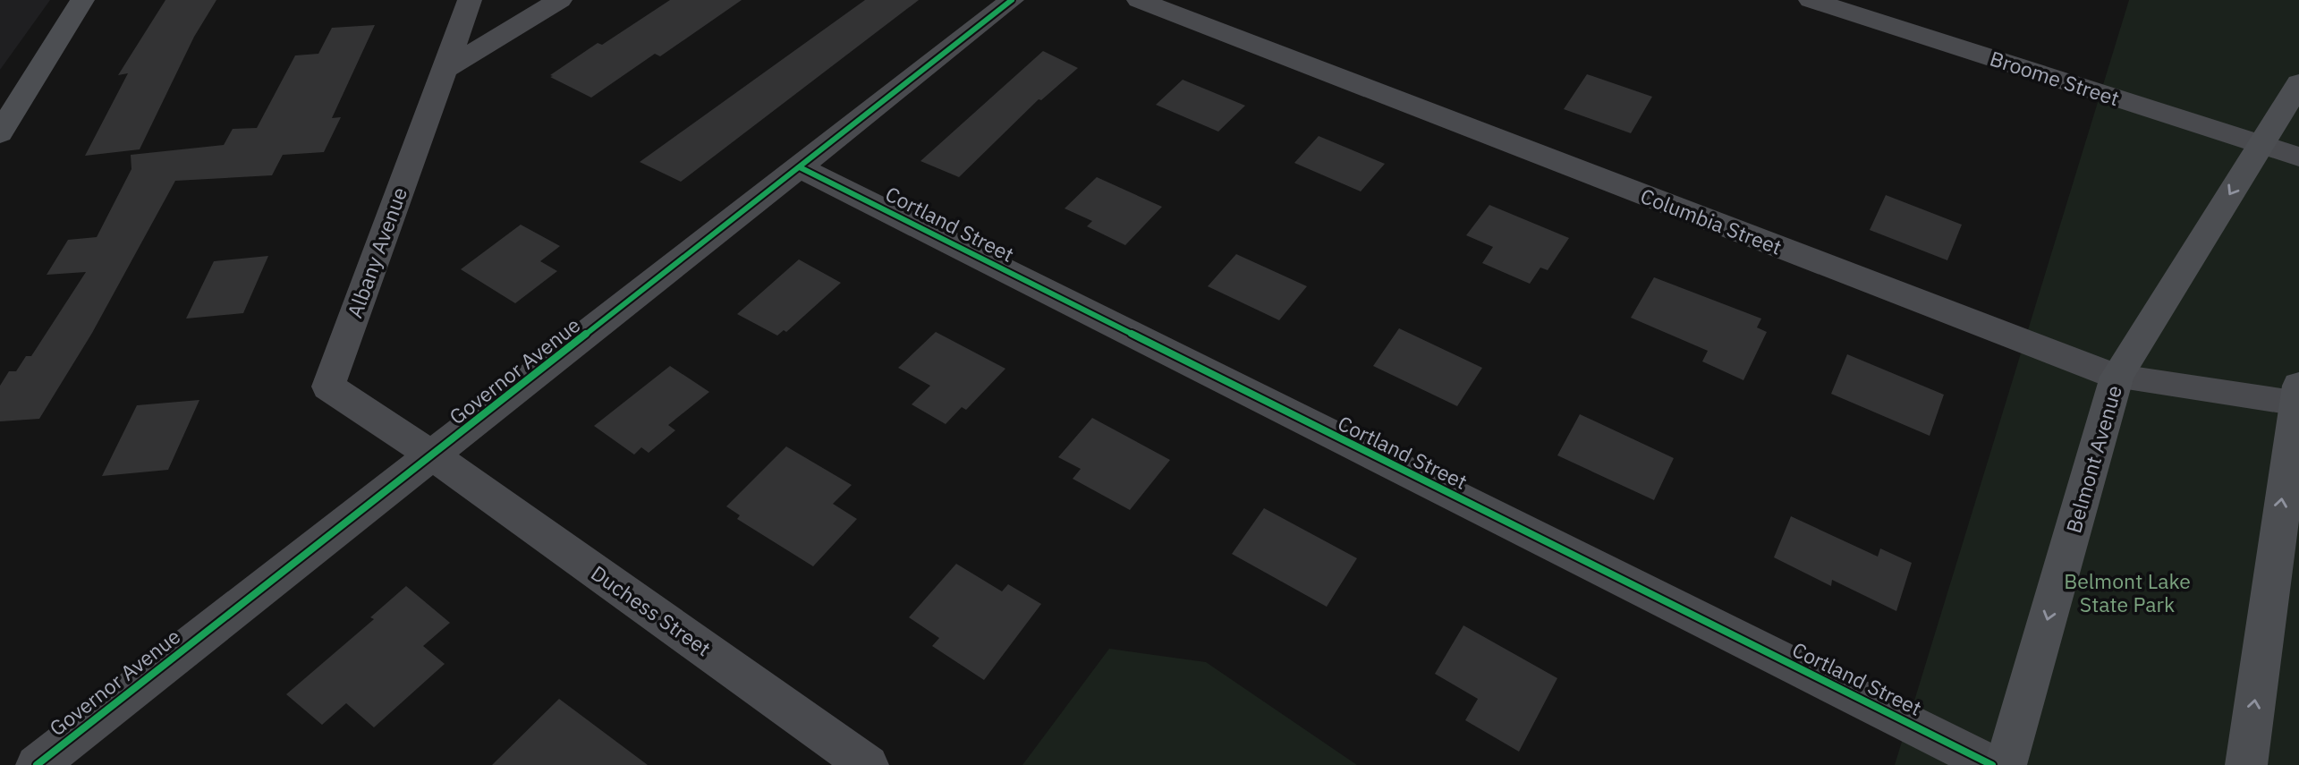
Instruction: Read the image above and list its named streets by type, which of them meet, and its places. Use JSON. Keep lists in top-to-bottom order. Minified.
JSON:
{"streets":{"street":["Broome Street","Columbia Street","Cortland Street","Albany Avenue","Governor Avenue","Belmont Avenue","Duchess Street"]},"crossings":[["Broome Street","Belmont Avenue"],["Columbia Street","Belmont Avenue"],["Cortland Street","Governor Avenue"],["Albany Avenue","Governor Avenue"],["Albany Avenue","Duchess Street"],["Governor Avenue","Duchess Street"]],"parks":["Belmont Lake State Park"]}
